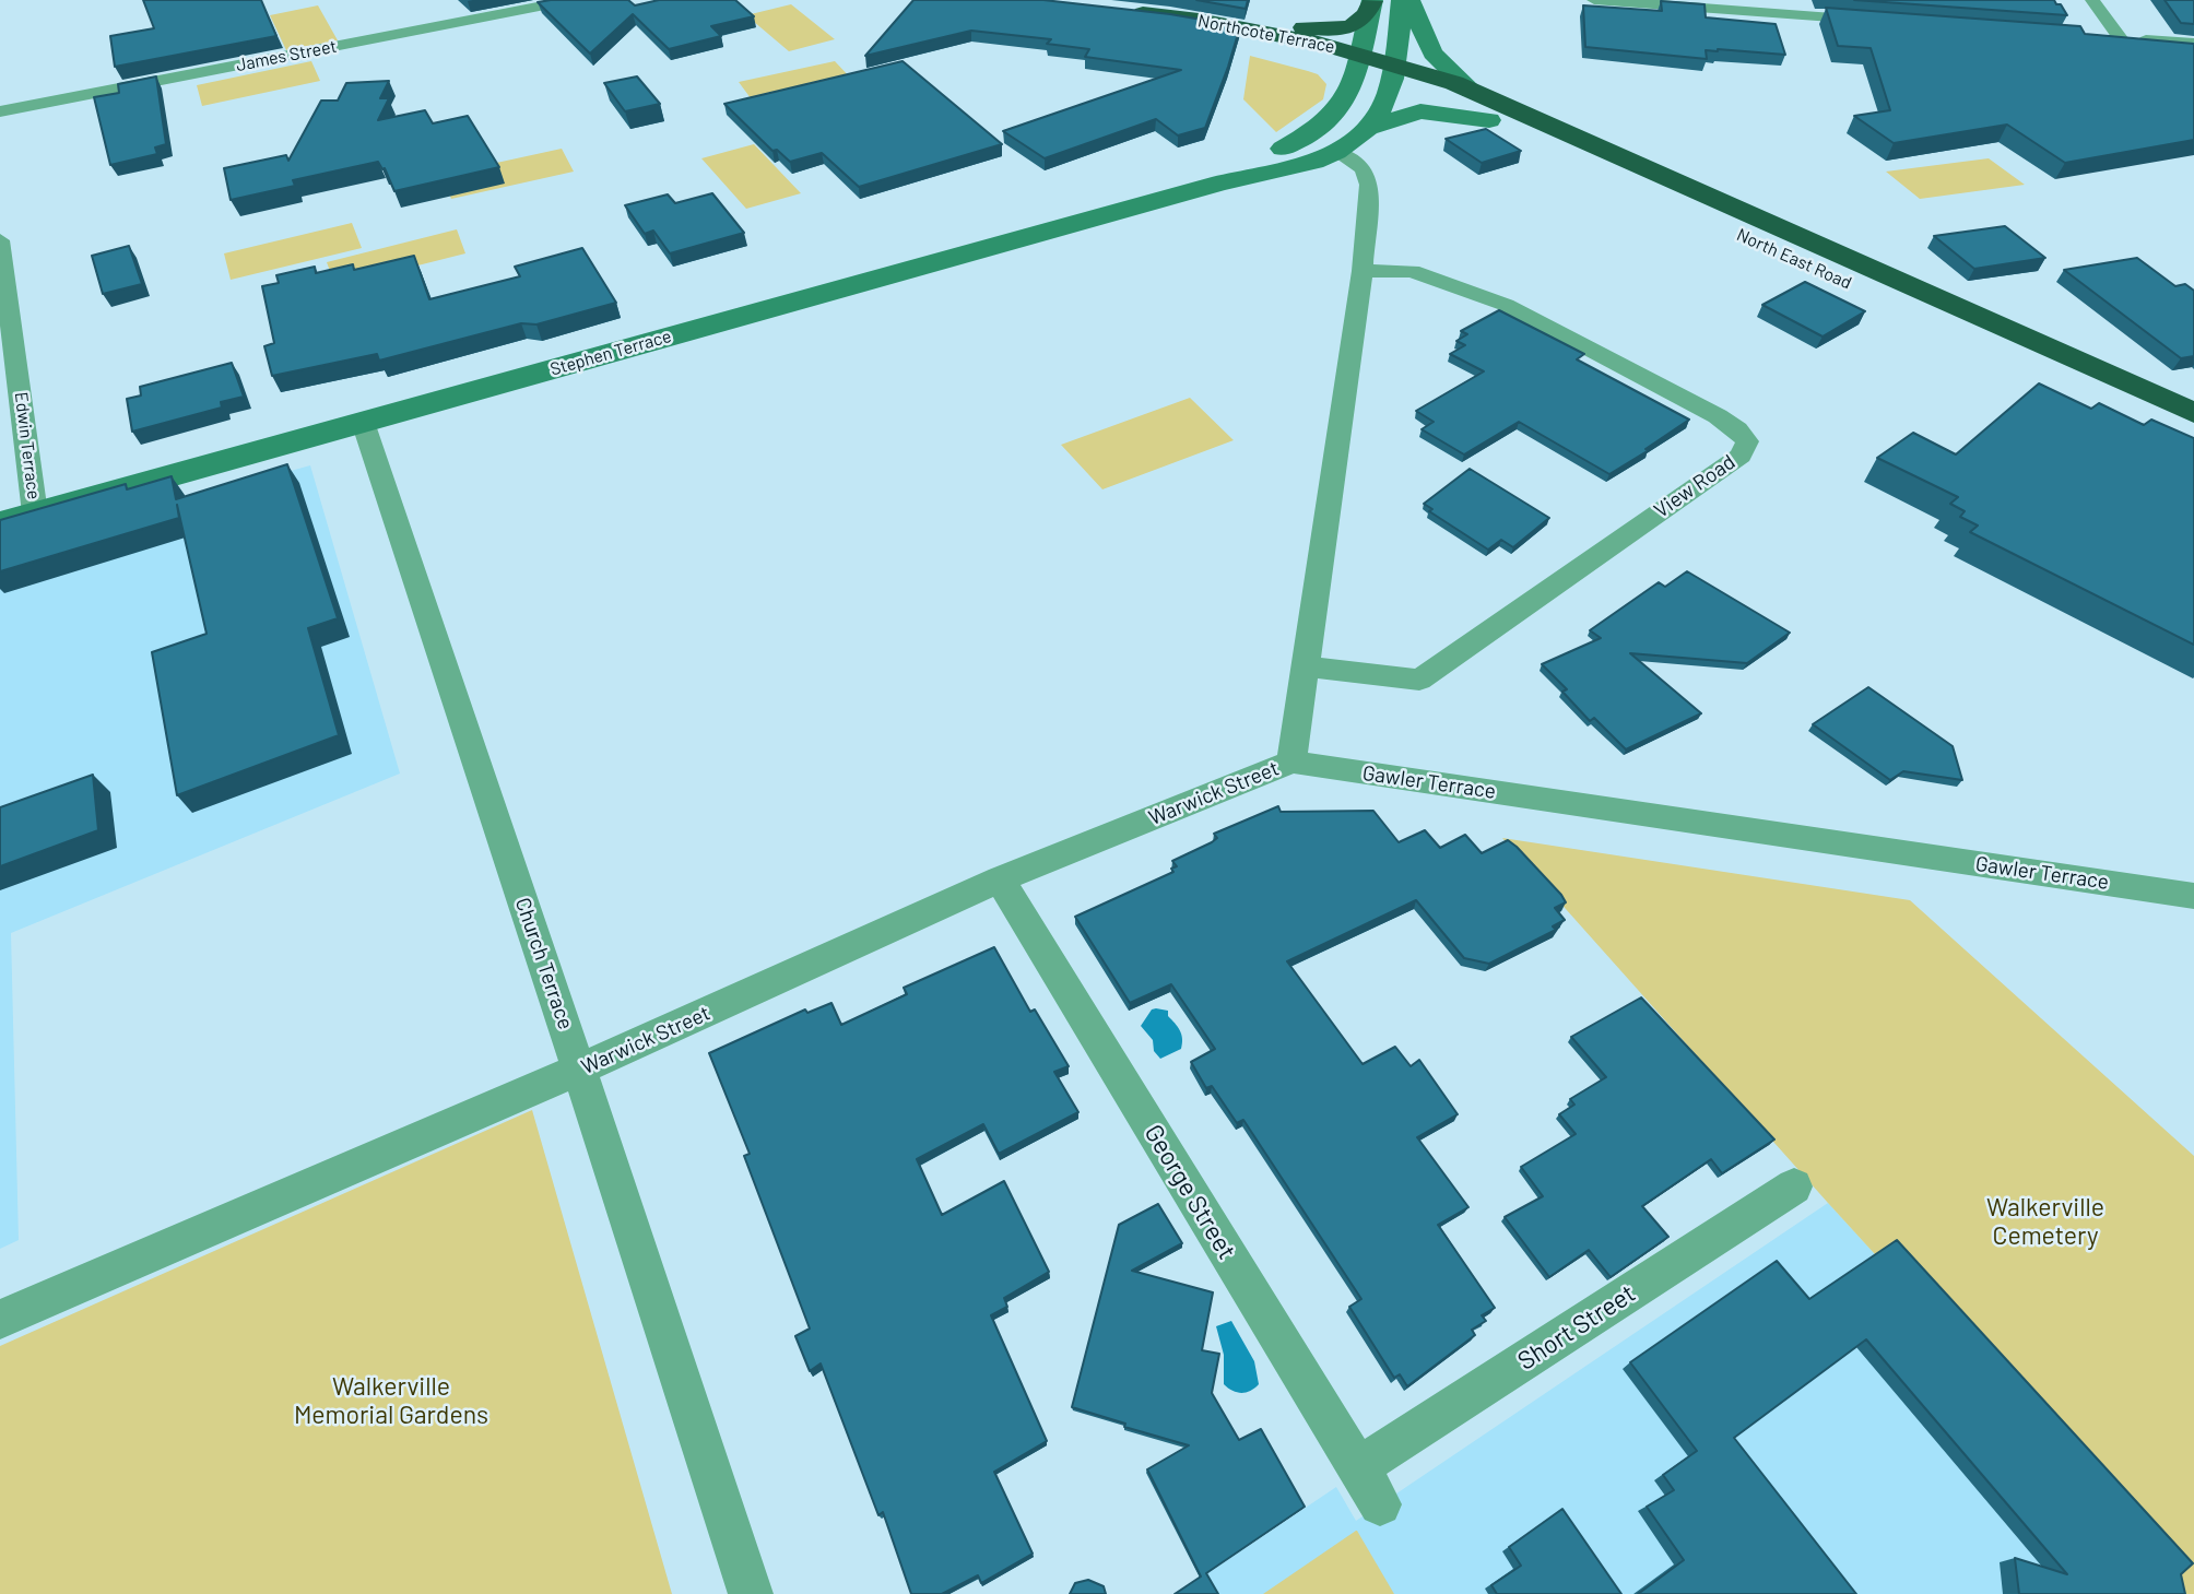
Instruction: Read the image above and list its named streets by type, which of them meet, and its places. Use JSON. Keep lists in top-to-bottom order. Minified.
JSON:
{"streets":{"highway":["Northcote Terrace","North East Road"],"main road":["Stephen Terrace"],"street":["James Street","Edwin Terrace","View Road","Gawler Terrace","Warwick Street","Church Terrace","George Street","Short Street"]},"crossings":[["Northcote Terrace","Stephen Terrace"],["North East Road","Stephen Terrace"],["Stephen Terrace","Edwin Terrace"],["Stephen Terrace","Church Terrace"],["Gawler Terrace","Warwick Street"],["Warwick Street","Church Terrace"],["Warwick Street","George Street"],["George Street","Short Street"]],"parks":["Walkerville Cemetery","Walkerville Memorial Gardens"]}
